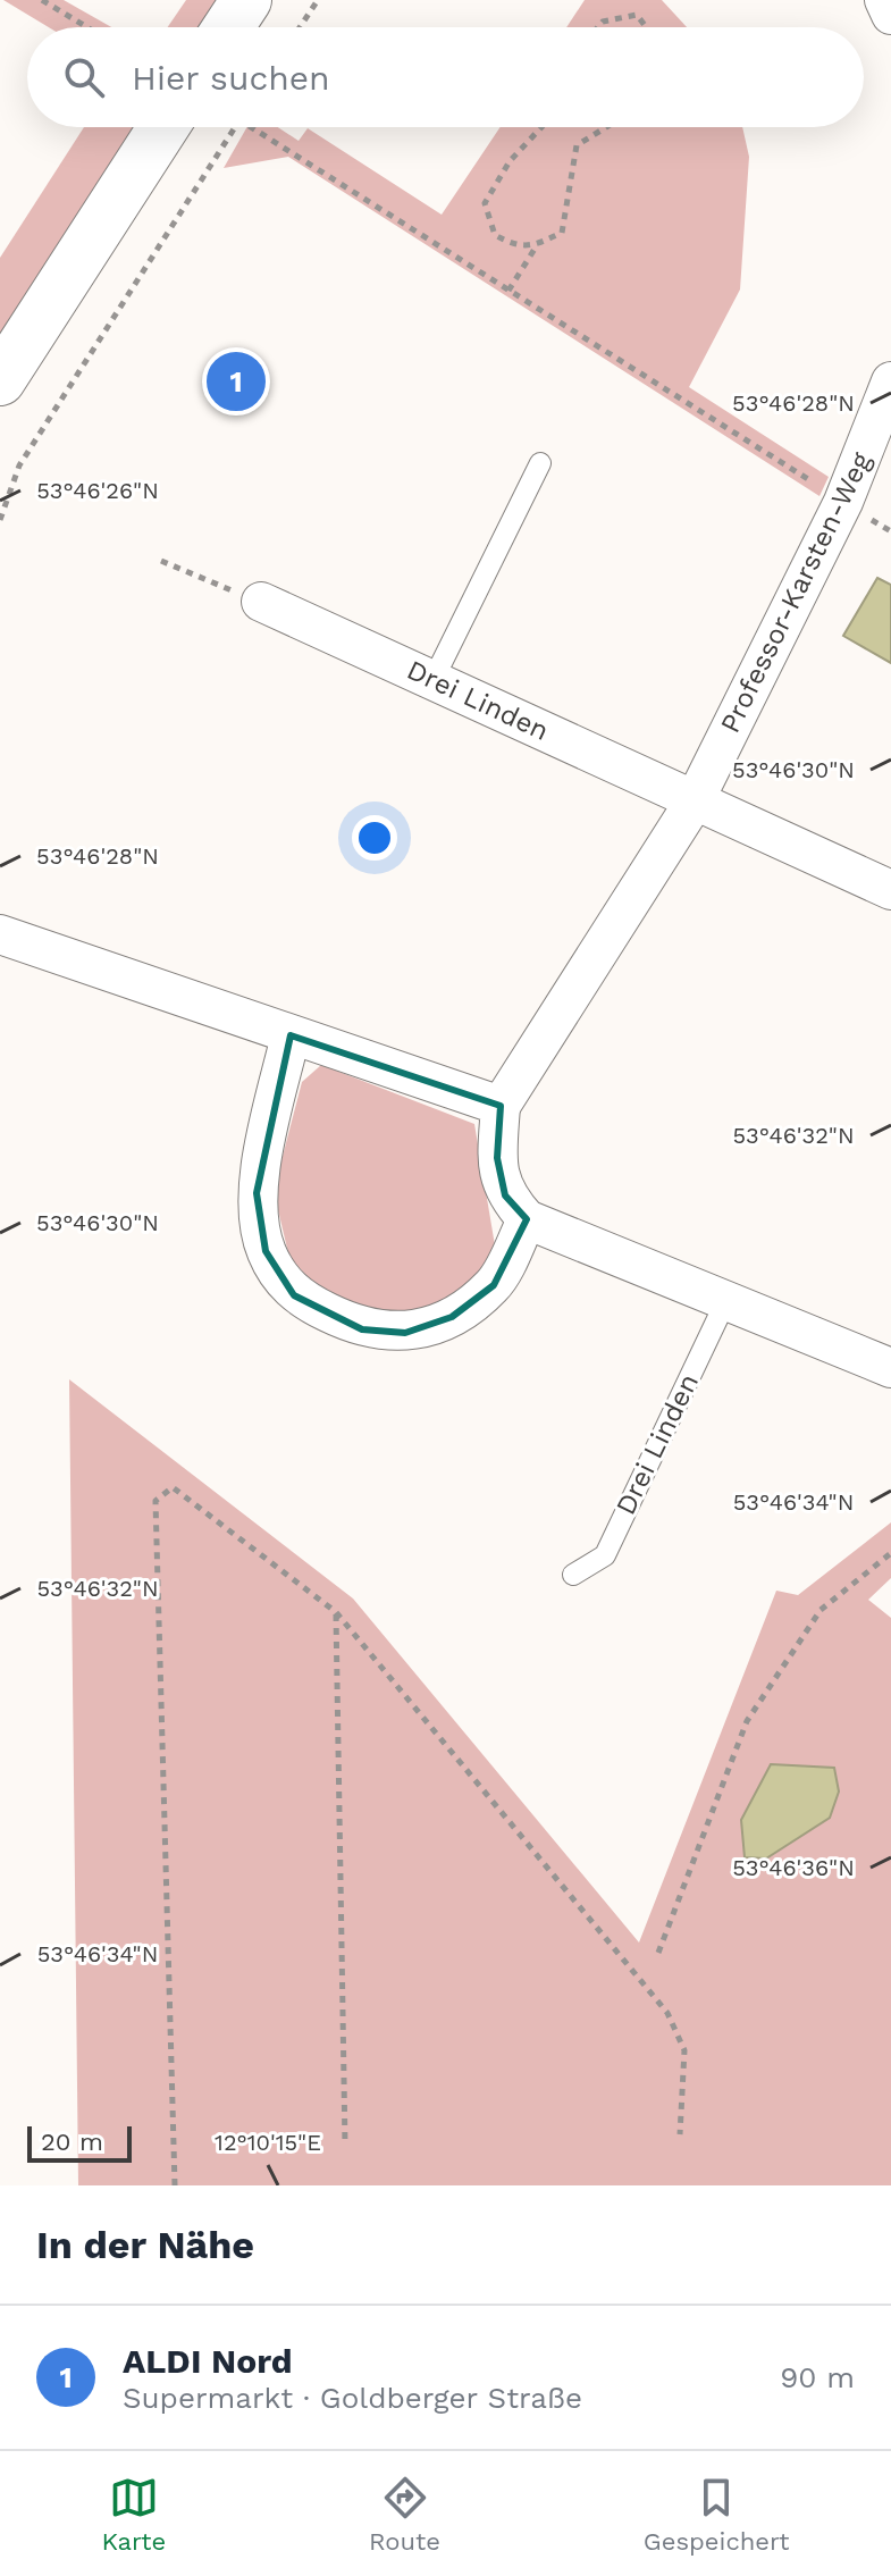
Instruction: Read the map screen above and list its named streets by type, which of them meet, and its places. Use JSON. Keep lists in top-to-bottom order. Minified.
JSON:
{"streets":{"street":["Professor-Karsten-Weg","Drei Linden"]},"crossings":[["Professor-Karsten-Weg","Drei Linden"]],"scale_bar":"20 m","page":{"search":"Hier suchen","pins":"1","scale":"20 m","heading":"In der Nähe","list":[{"mark":"1","name":"ALDI Nord","note":"Supermarkt · Goldberger Straße","value":"90 m"}],"nav":["Karte","Route","Gespeichert"]},"coordinates":["53°46'28\"N","53°46'26\"N","53°46'30\"N","53°46'32\"N","53°46'34\"N","53°46'36\"N","12°10'15\"E"]}
